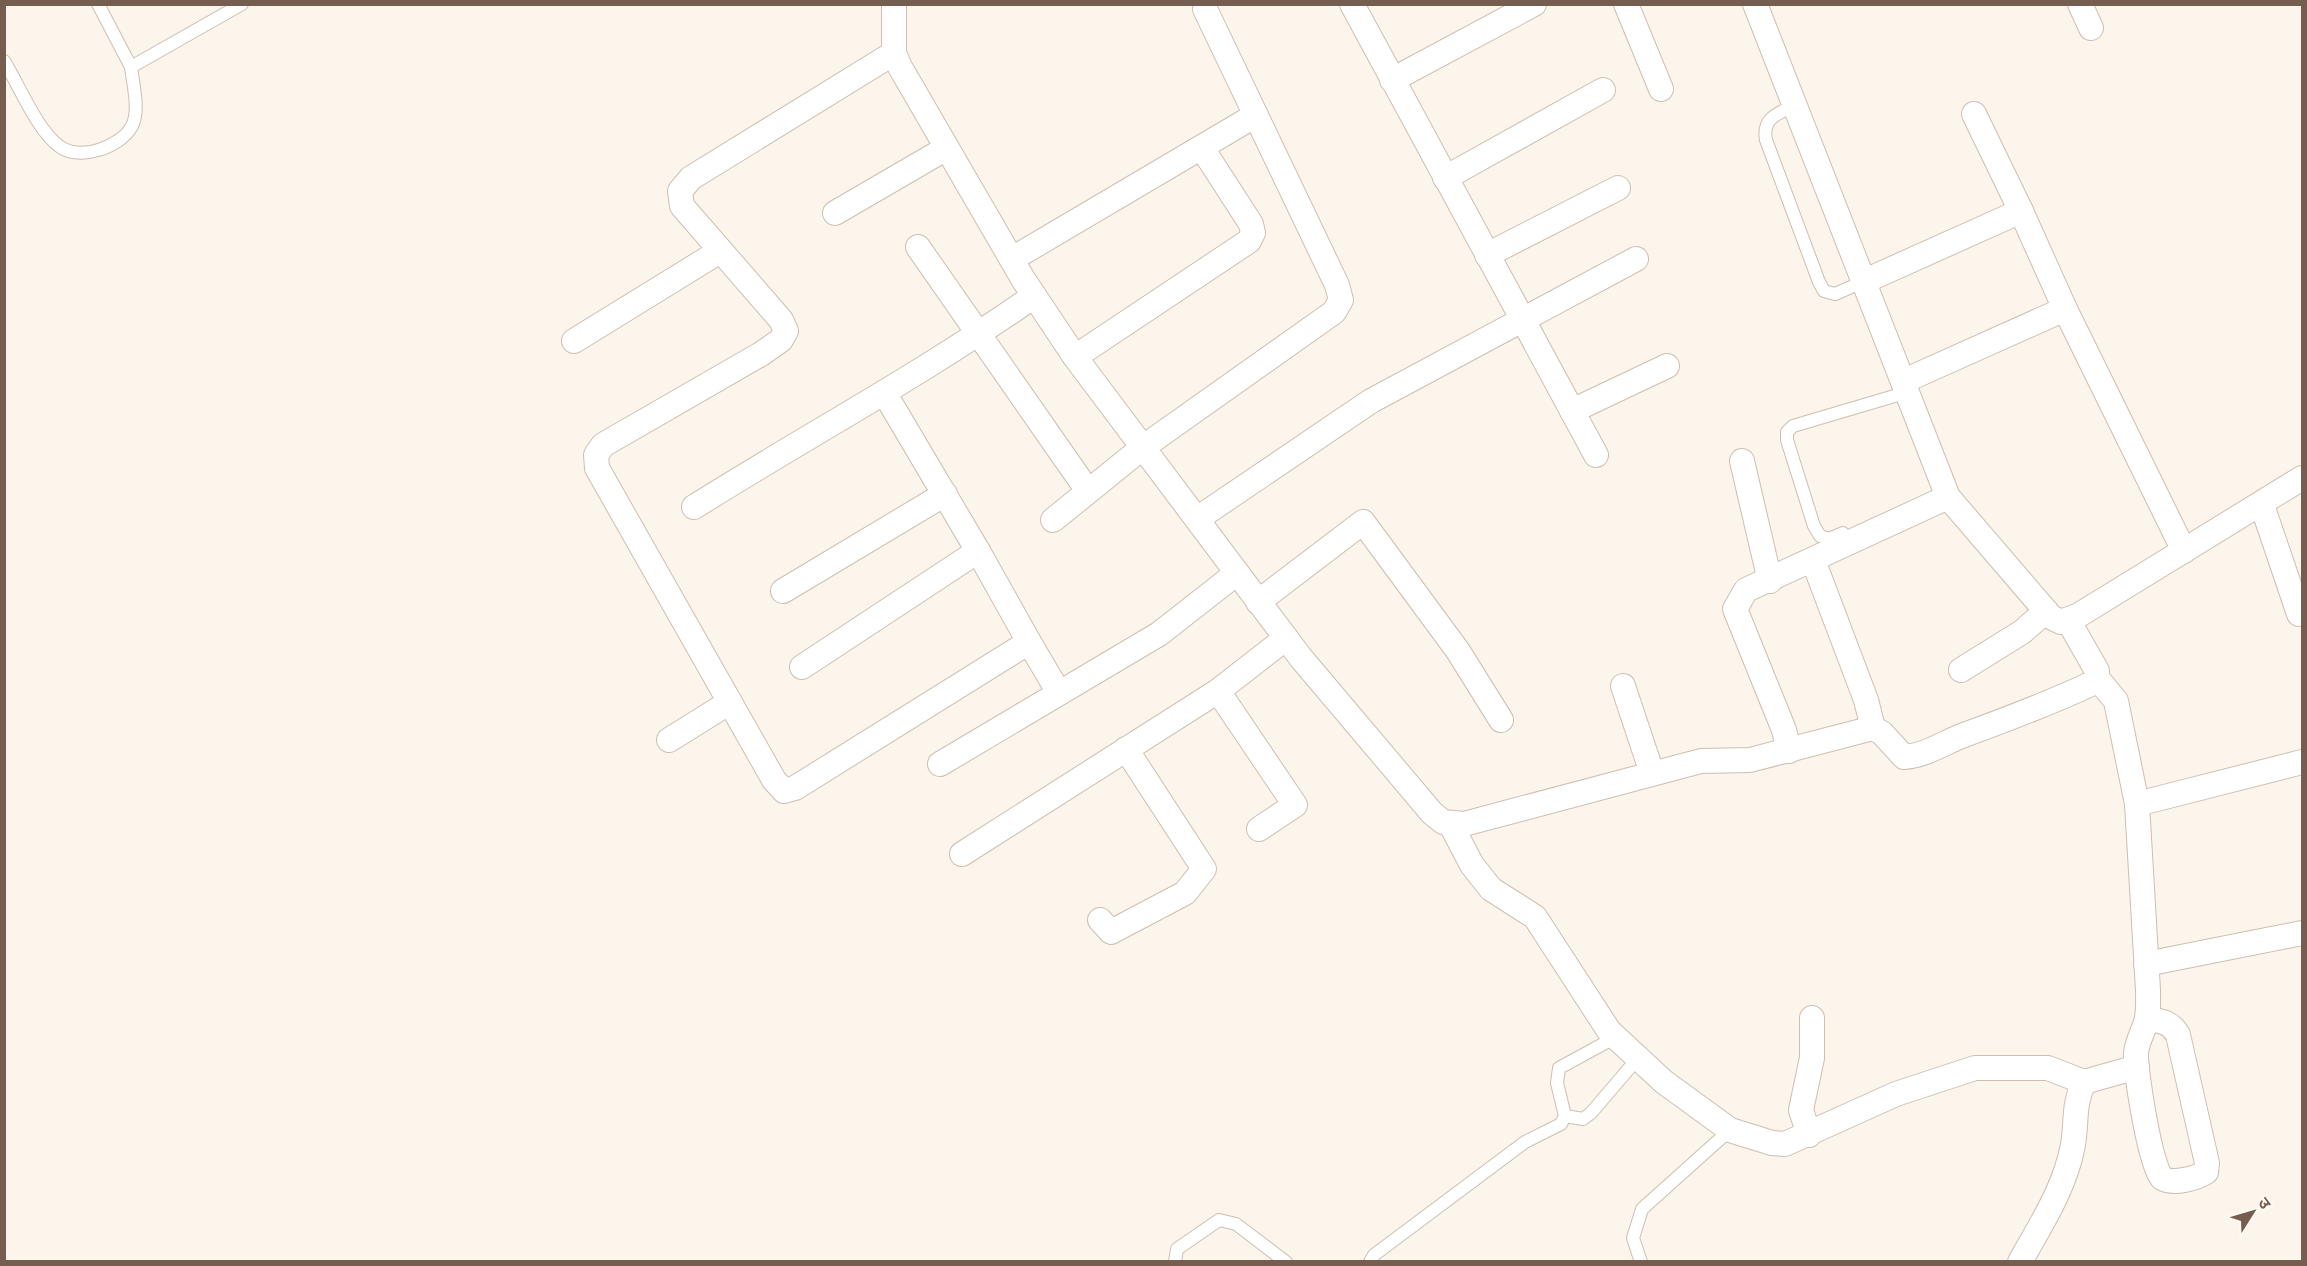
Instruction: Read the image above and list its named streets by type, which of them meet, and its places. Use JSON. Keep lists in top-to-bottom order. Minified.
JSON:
{"north":"top right"}
